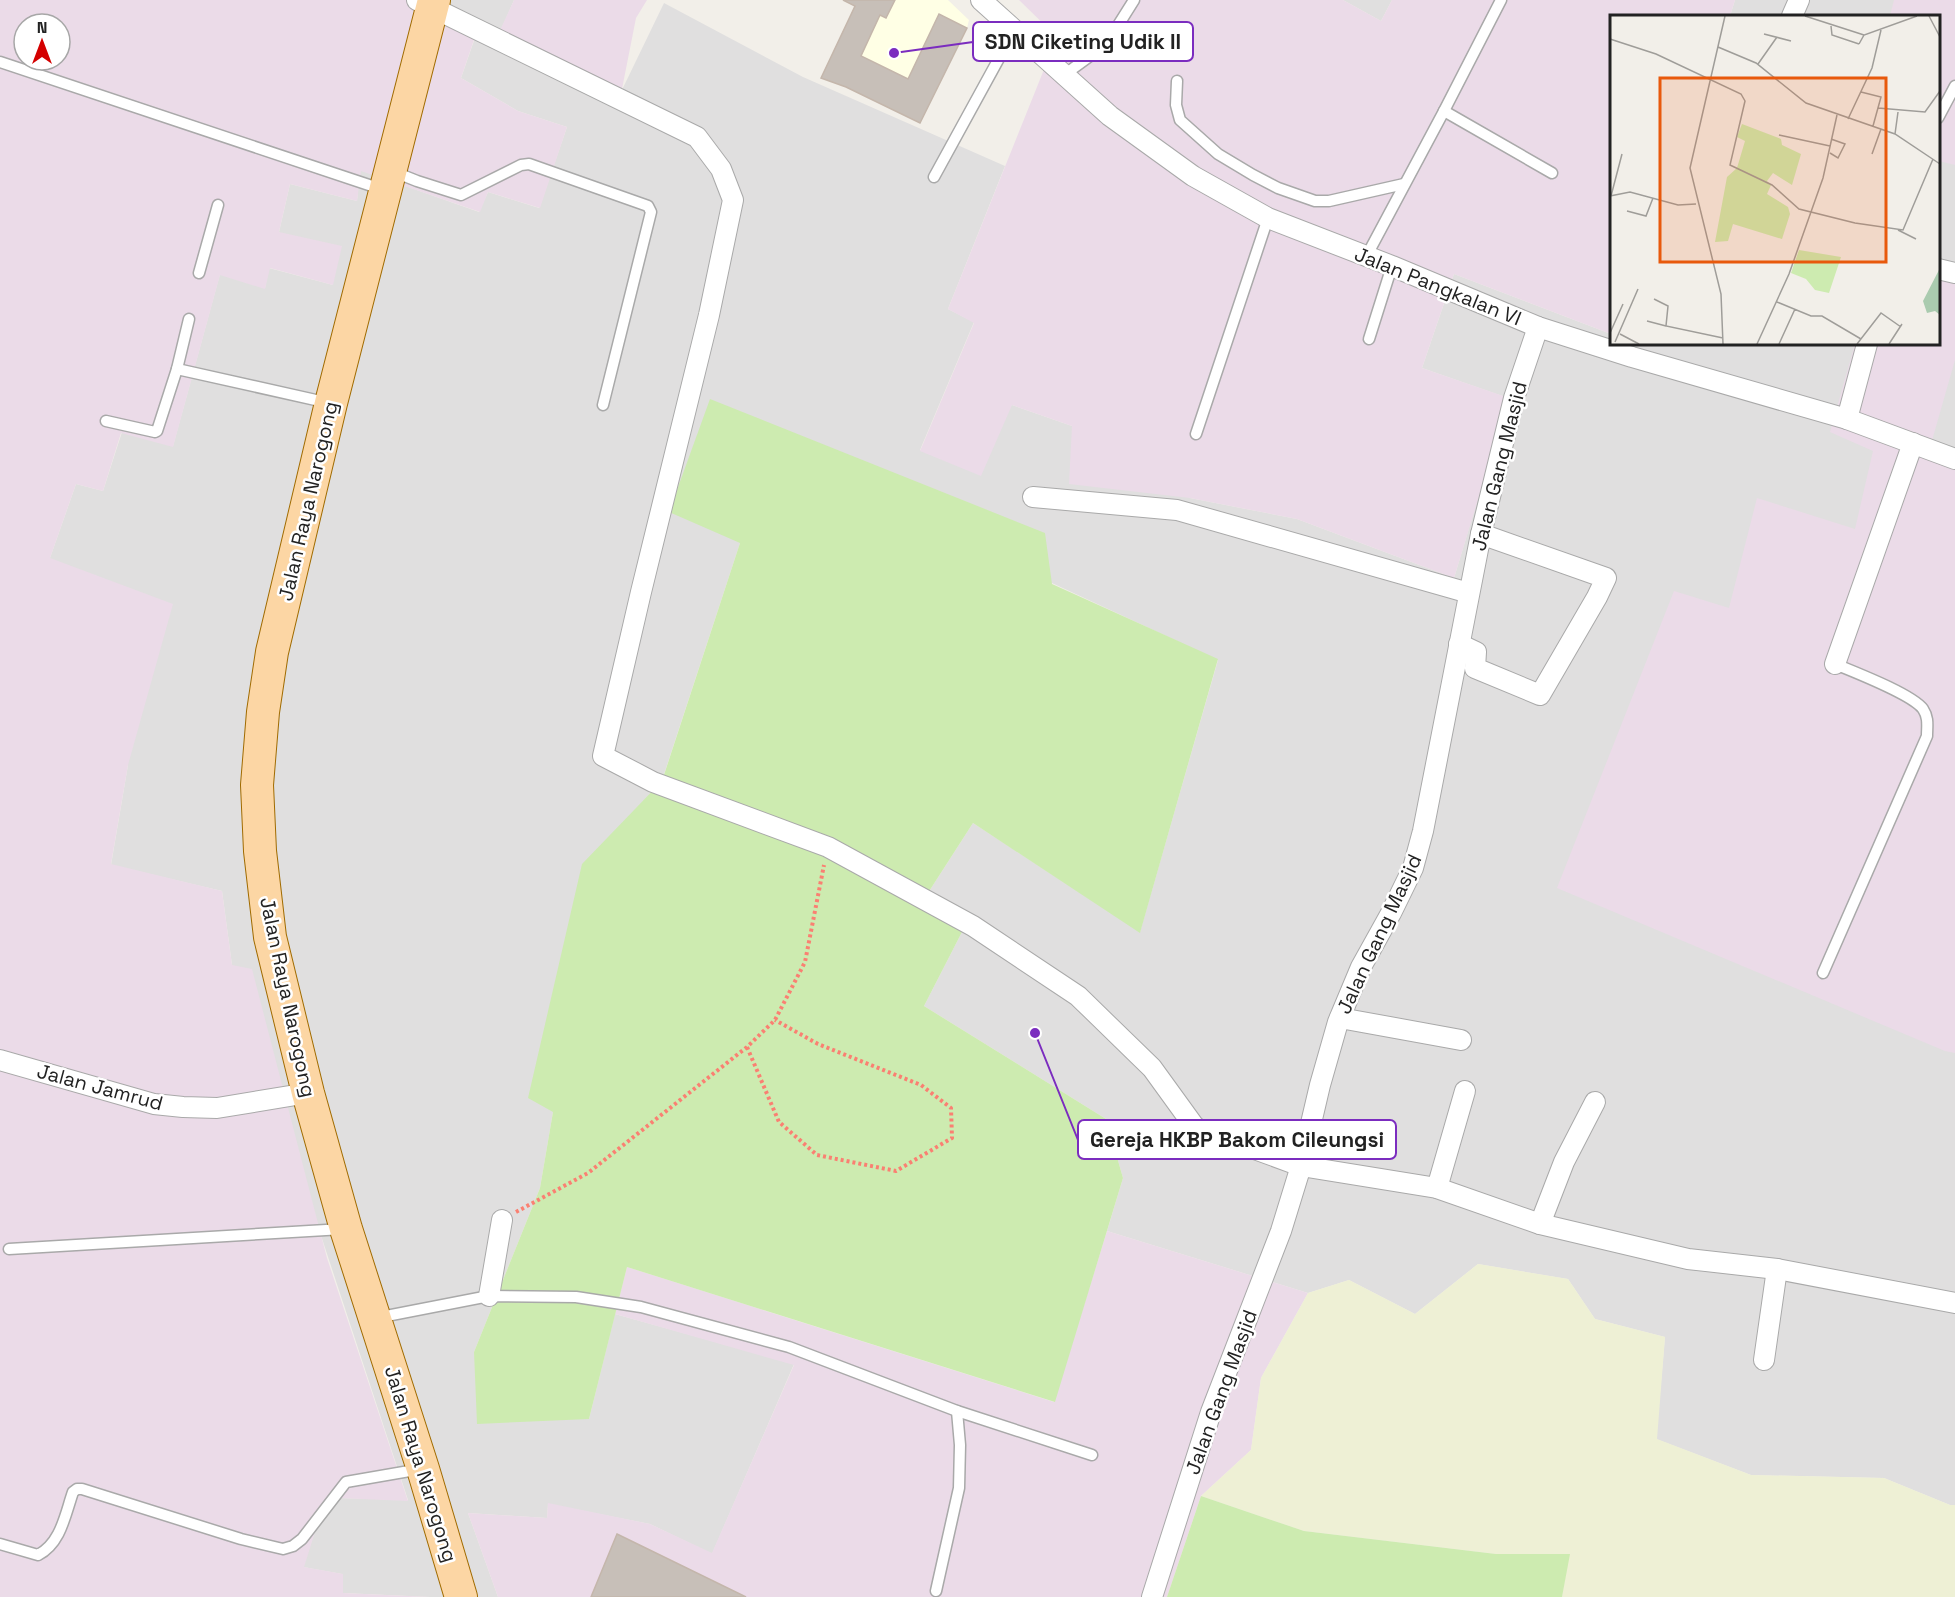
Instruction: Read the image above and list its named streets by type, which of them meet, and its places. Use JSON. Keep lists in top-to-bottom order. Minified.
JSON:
{"streets":{"main road":["Jalan Raya Narogong"],"street":["Jalan Pangkalan VI","Jalan Gang Masjid","Jalan Jamrud"]},"crossings":[["Jalan Pangkalan VI","Jalan Gang Masjid"],["Jalan Raya Narogong","Jalan Jamrud"]],"places":["SDN Ciketing Udik II","Gereja HKBP Bakom Cileungsi"],"north":"top"}
